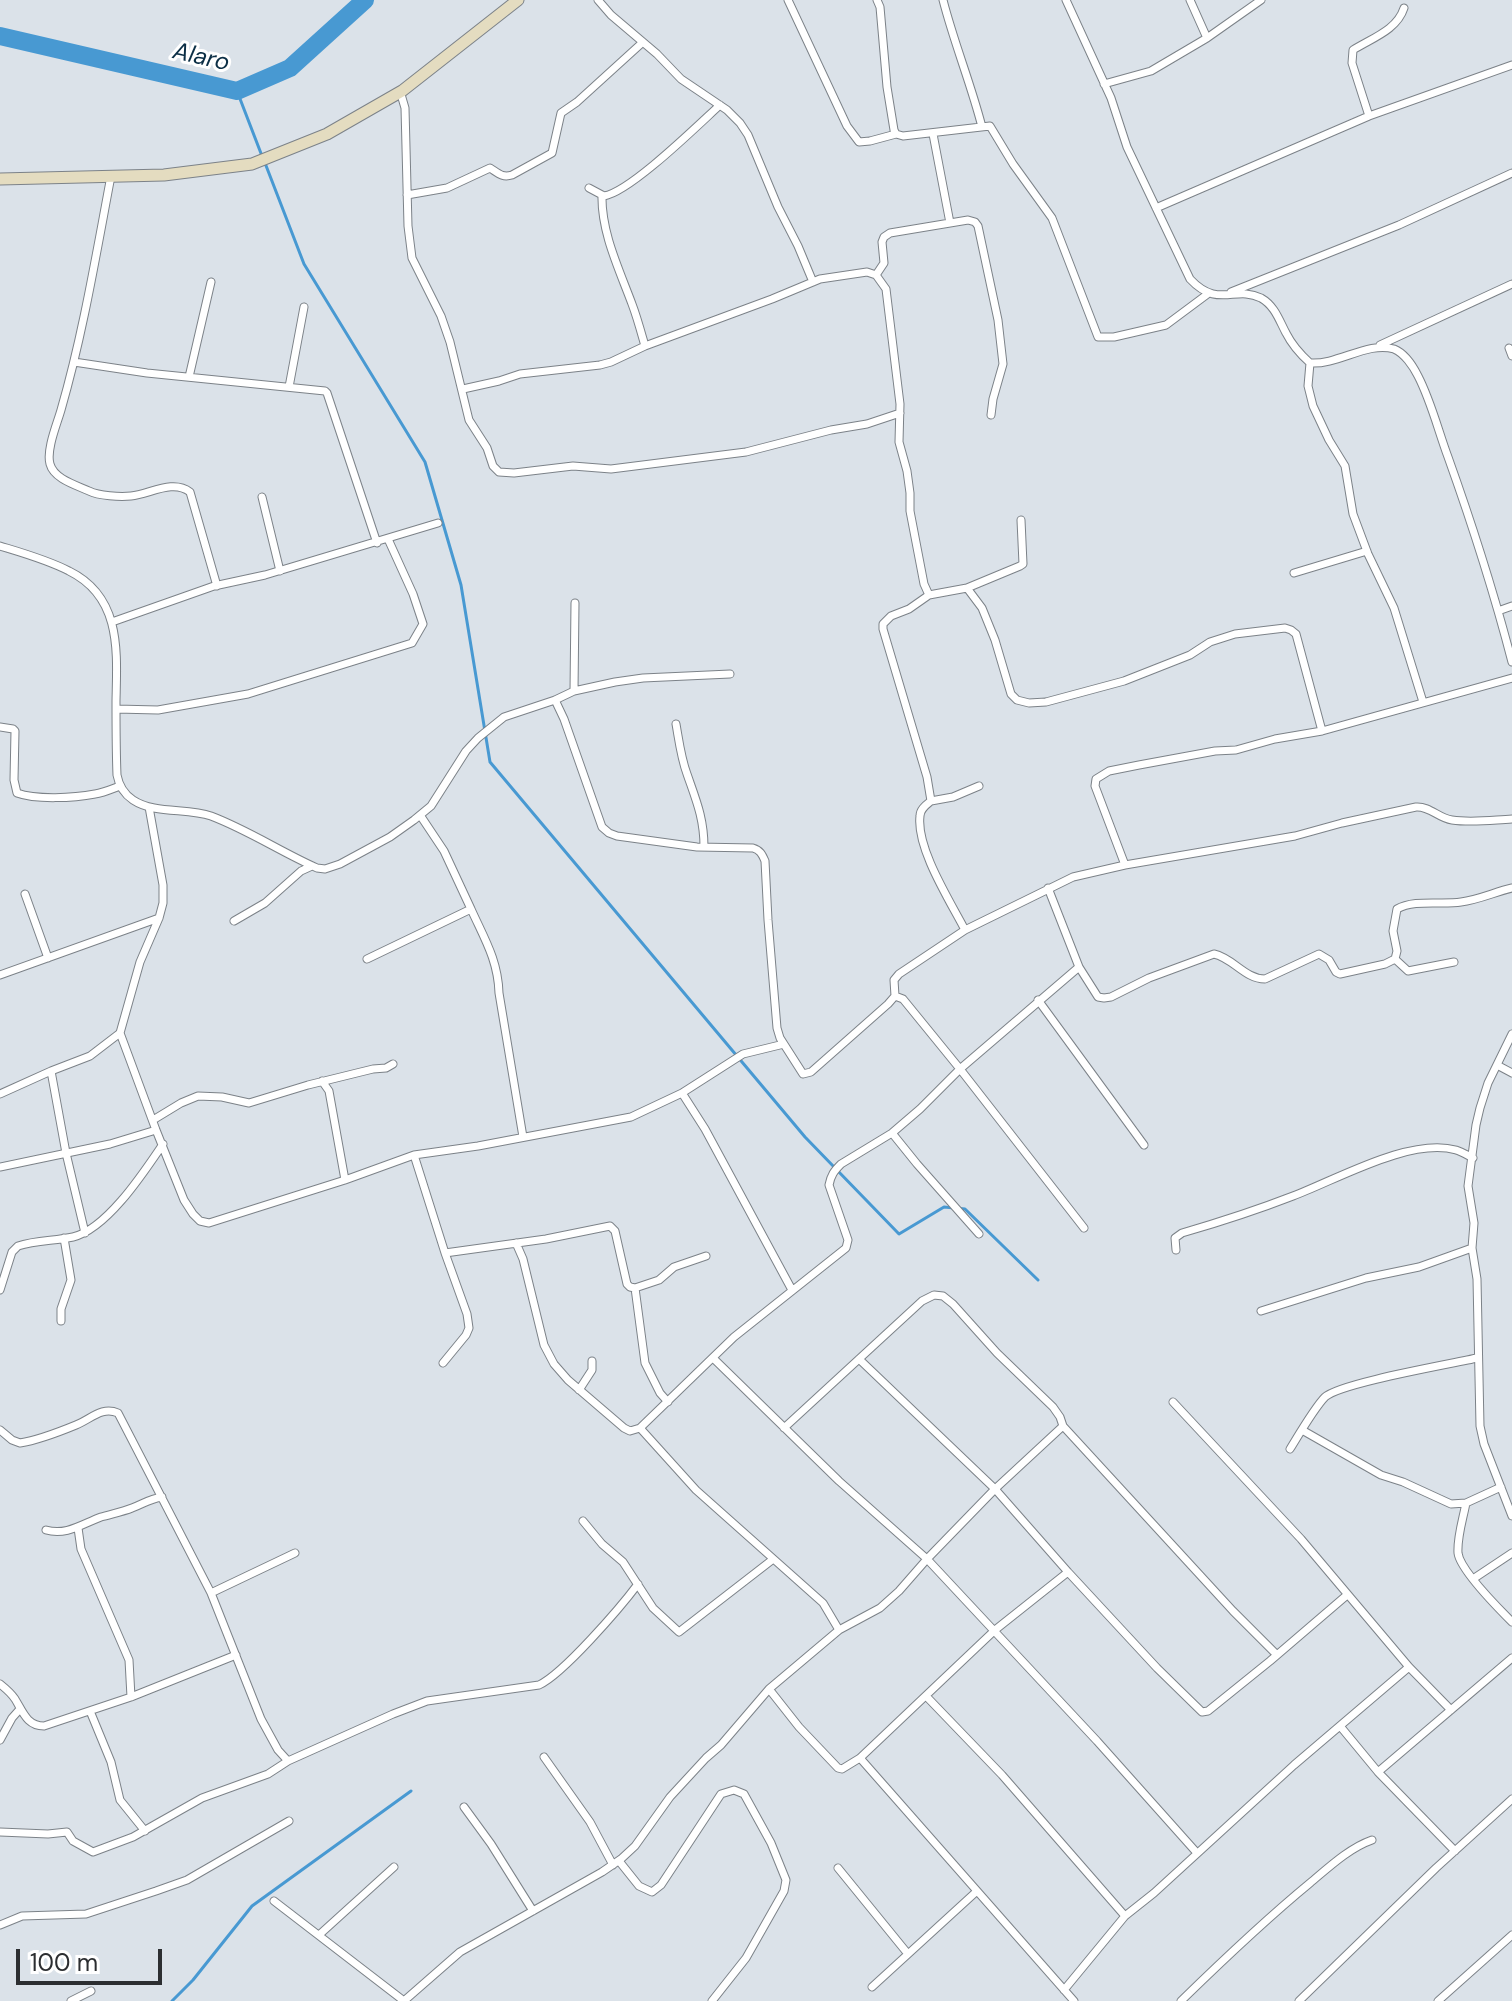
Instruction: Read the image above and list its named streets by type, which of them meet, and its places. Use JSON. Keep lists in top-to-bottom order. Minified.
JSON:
{"water":["Alaro"],"scale_bar":"100 m"}
